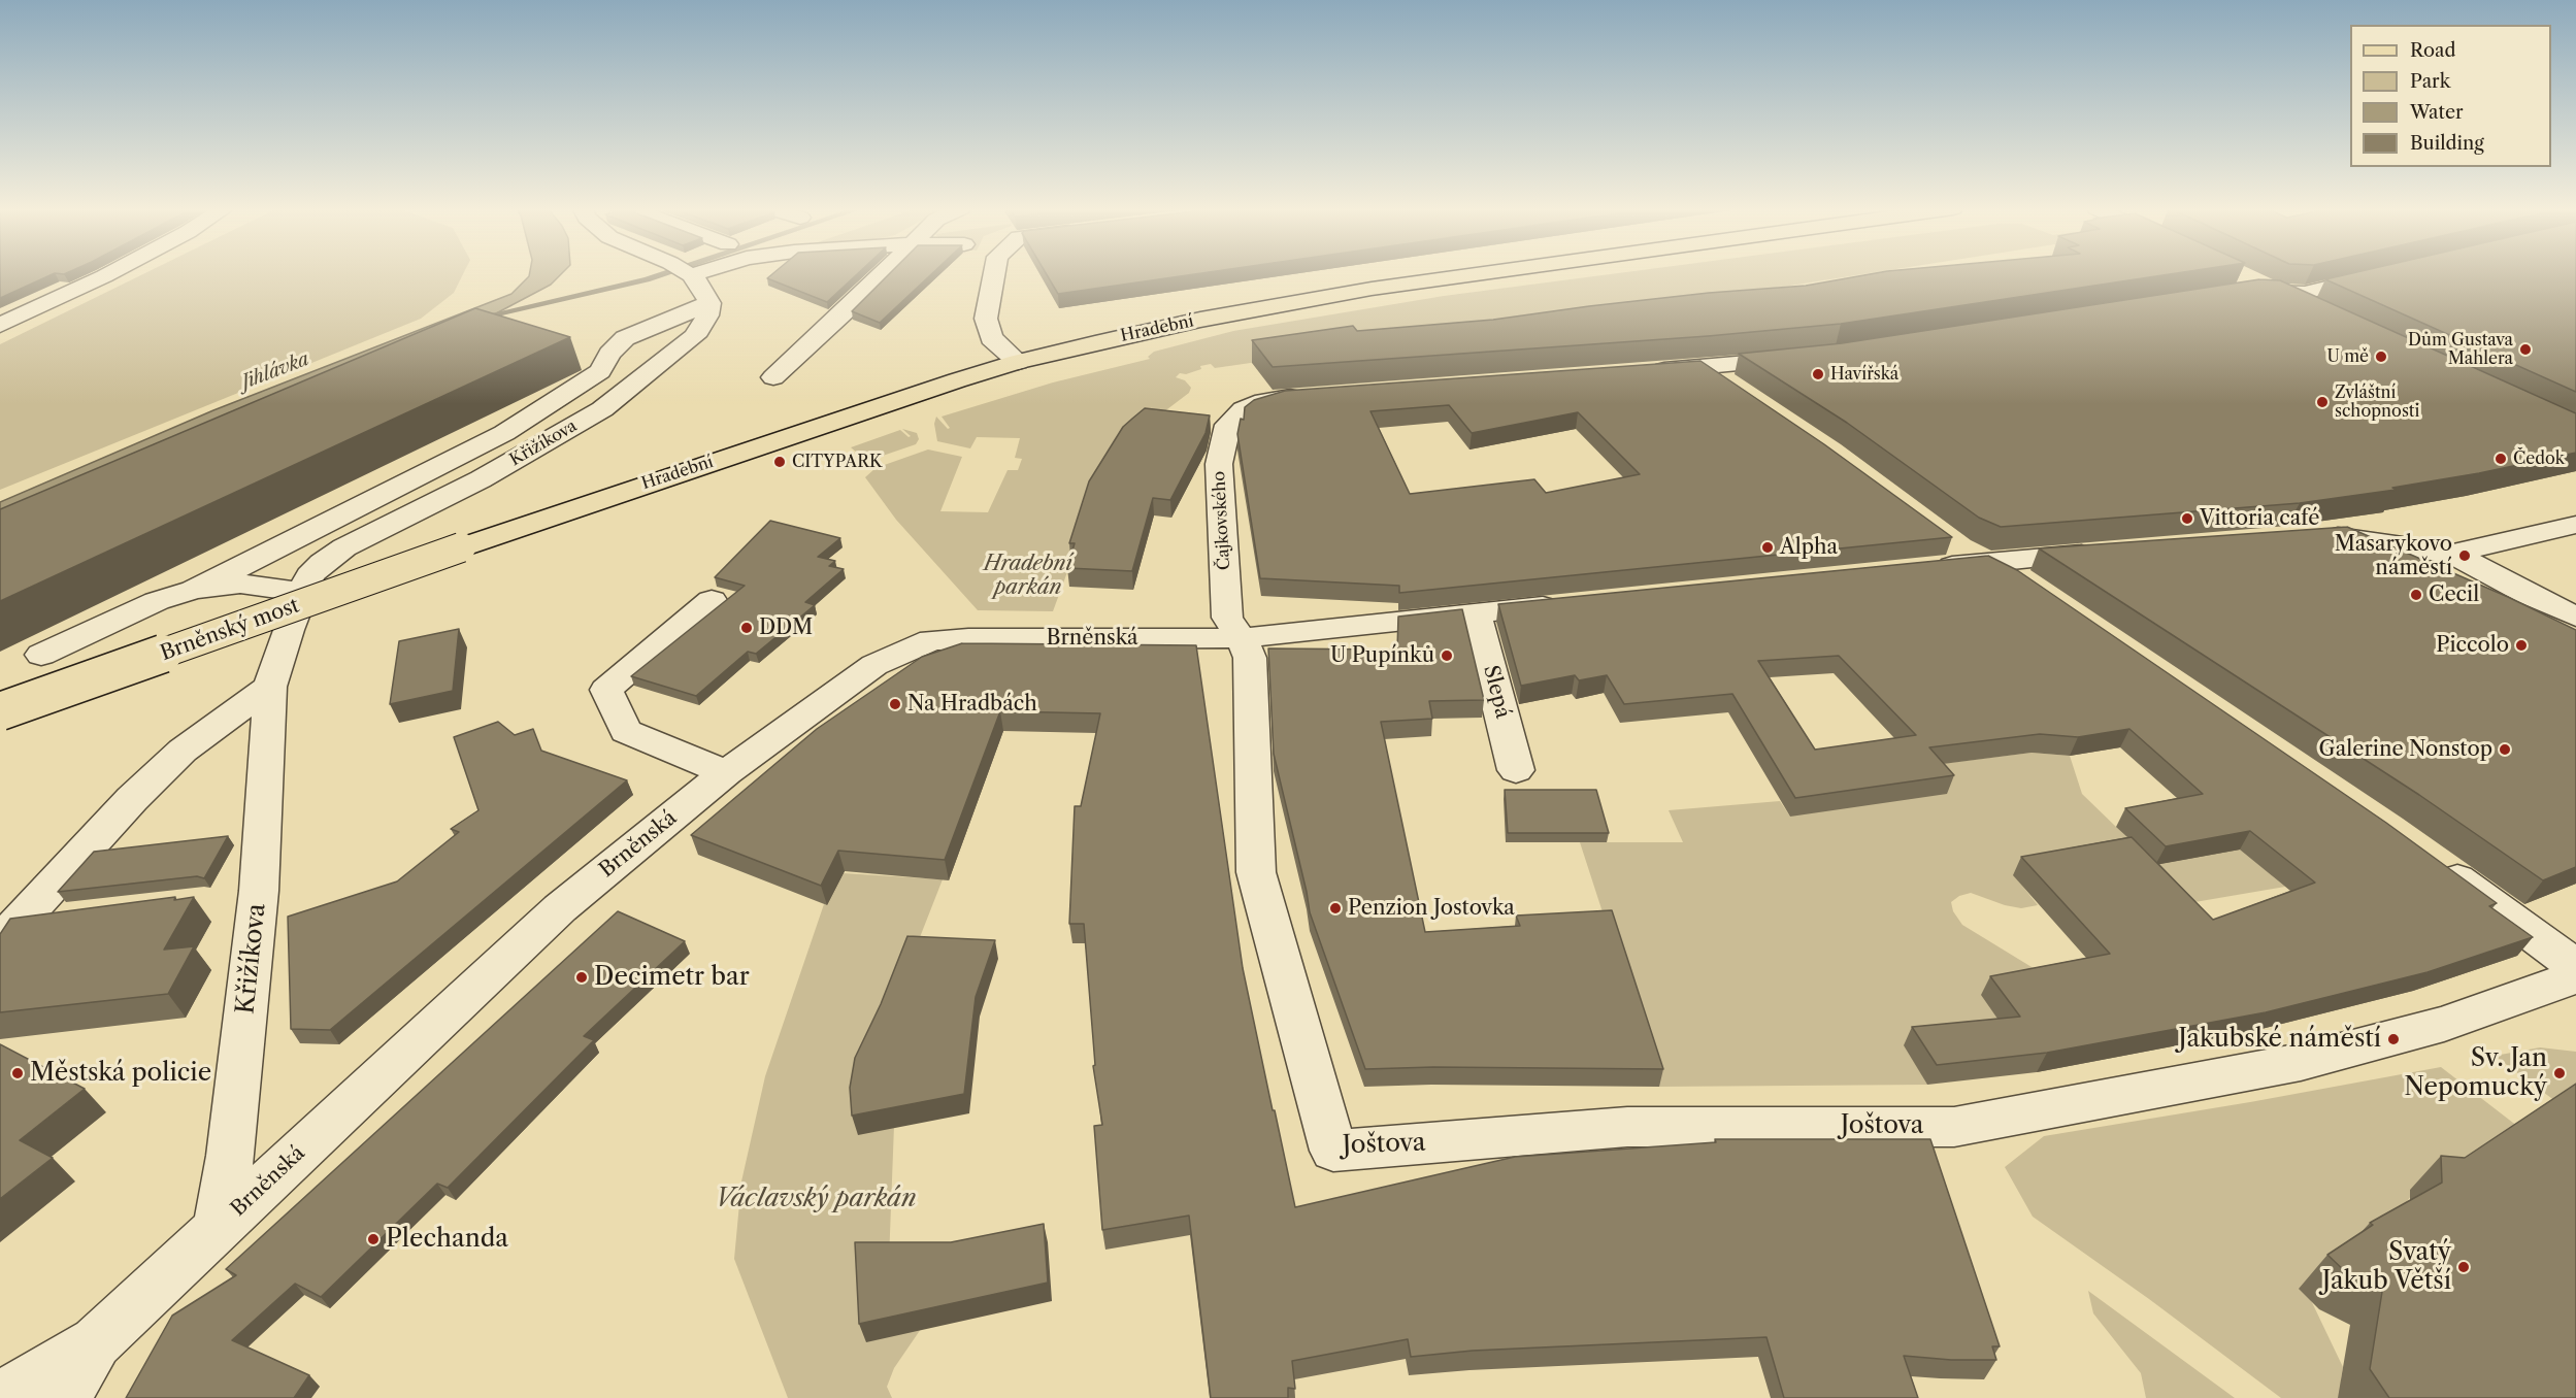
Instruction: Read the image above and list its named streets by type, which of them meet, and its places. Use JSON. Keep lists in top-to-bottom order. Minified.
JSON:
{"streets":{"main road":["Hradební","Brněnský most"],"street":["Křižíkova","Čajkovského","Brněnská","Slepá","Joštova"]},"crossings":[["Hradební","Brněnský most"],["Křižíkova","Brněnská"],["Čajkovského","Brněnská"],["Čajkovského","Joštova"],["Brněnská","Slepá"],["Brněnská","Joštova"]],"water":["Jihlávka"],"parks":["Hradební parkán","Václavský parkán"],"places":["Dům Gustava Mahlera","U mě","Havířská","Zvláštní schopnosti","Čedok","CITYPARK","Vittoria café","Alpha","Masarykovo náměstí","Cecil","DDM","Piccolo","U Pupínků","Na Hradbách","Galerine Nonstop","Penzion Jostovka","Decimetr bar","Jakubské náměstí","Městská policie","Sv. Jan Nepomucký","Plechanda","Svatý Jakub Větší"],"legend":["Road","Park","Water","Building"]}
